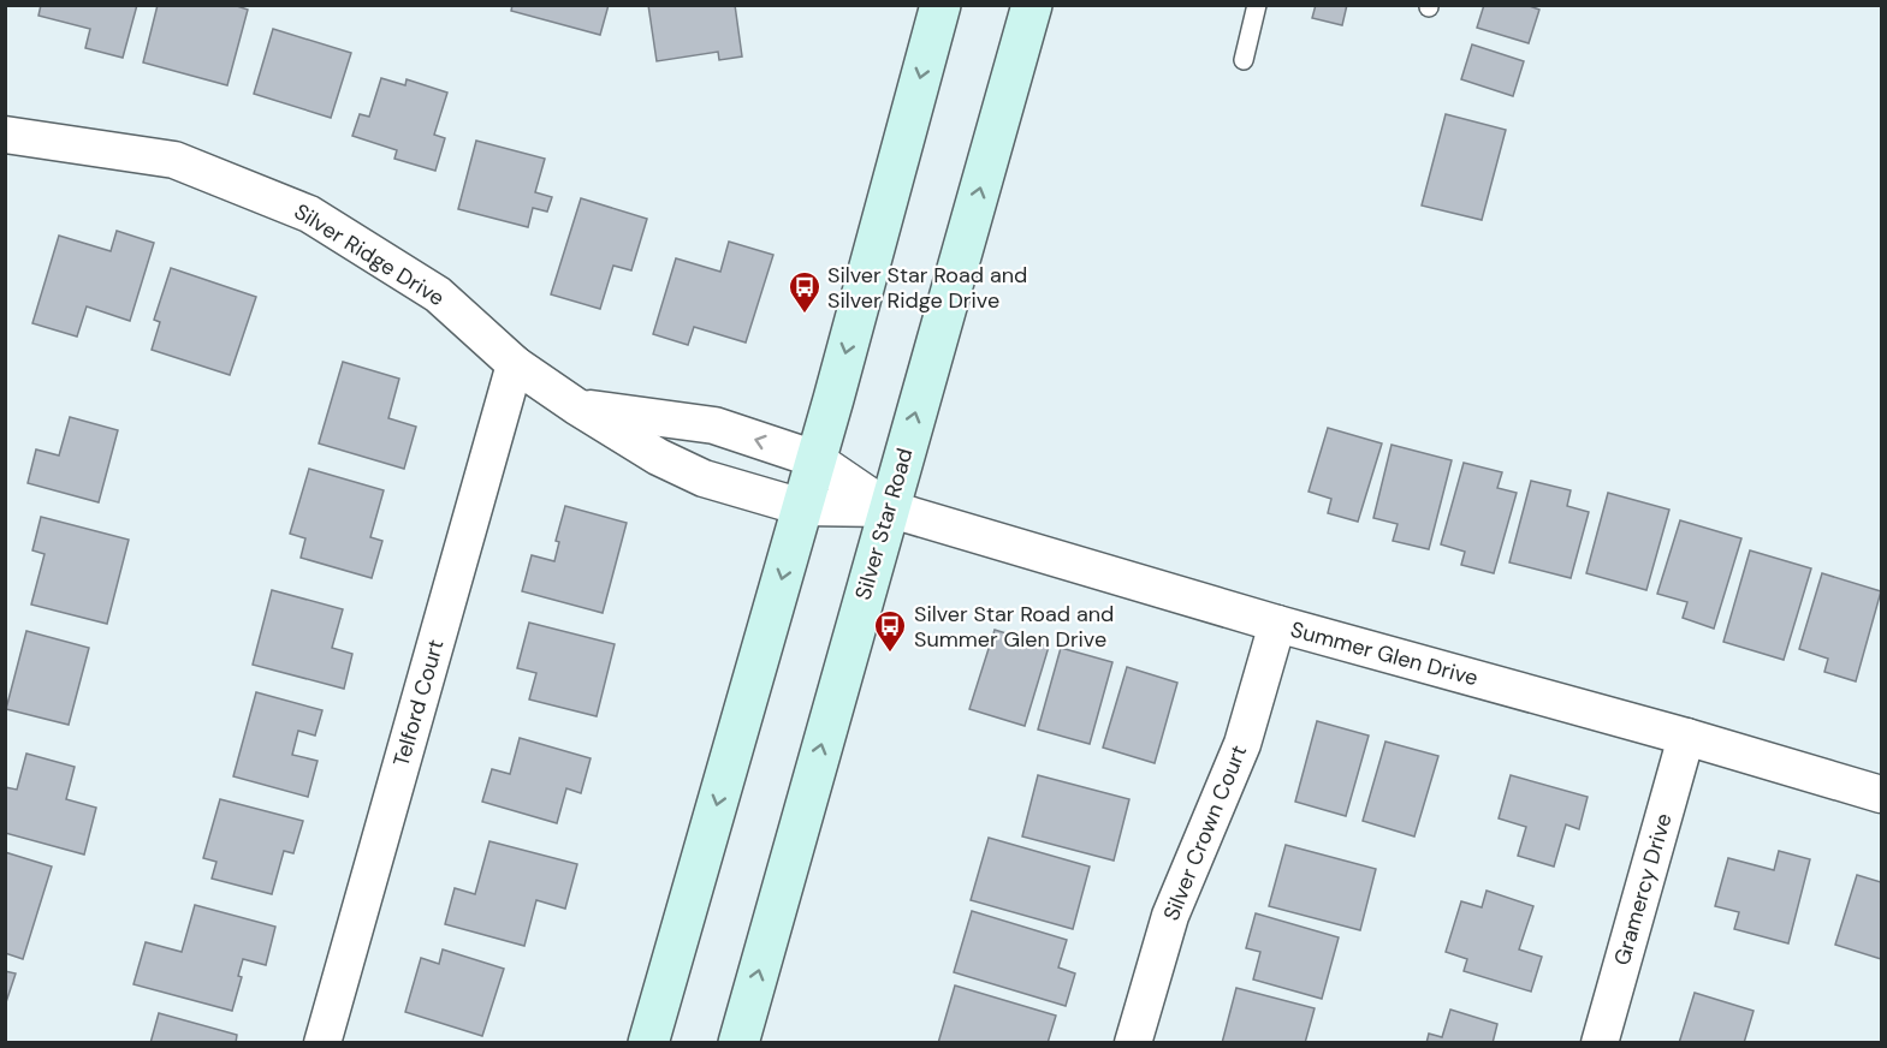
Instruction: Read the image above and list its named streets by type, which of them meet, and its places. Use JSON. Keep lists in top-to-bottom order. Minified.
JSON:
{"streets":{"main road":["Silver Star Road"],"street":["Silver Ridge Drive","Summer Glen Drive","Telford Court","Silver Crown Court","Gramercy Drive"]},"crossings":[["Silver Ridge Drive","Silver Star Road"],["Silver Ridge Drive","Summer Glen Drive"],["Silver Ridge Drive","Telford Court"],["Silver Star Road","Summer Glen Drive"],["Summer Glen Drive","Silver Crown Court"],["Summer Glen Drive","Gramercy Drive"]],"places":{"bus stop":["Silver Star Road and Silver Ridge Drive","Silver Star Road and Summer Glen Drive"]}}
